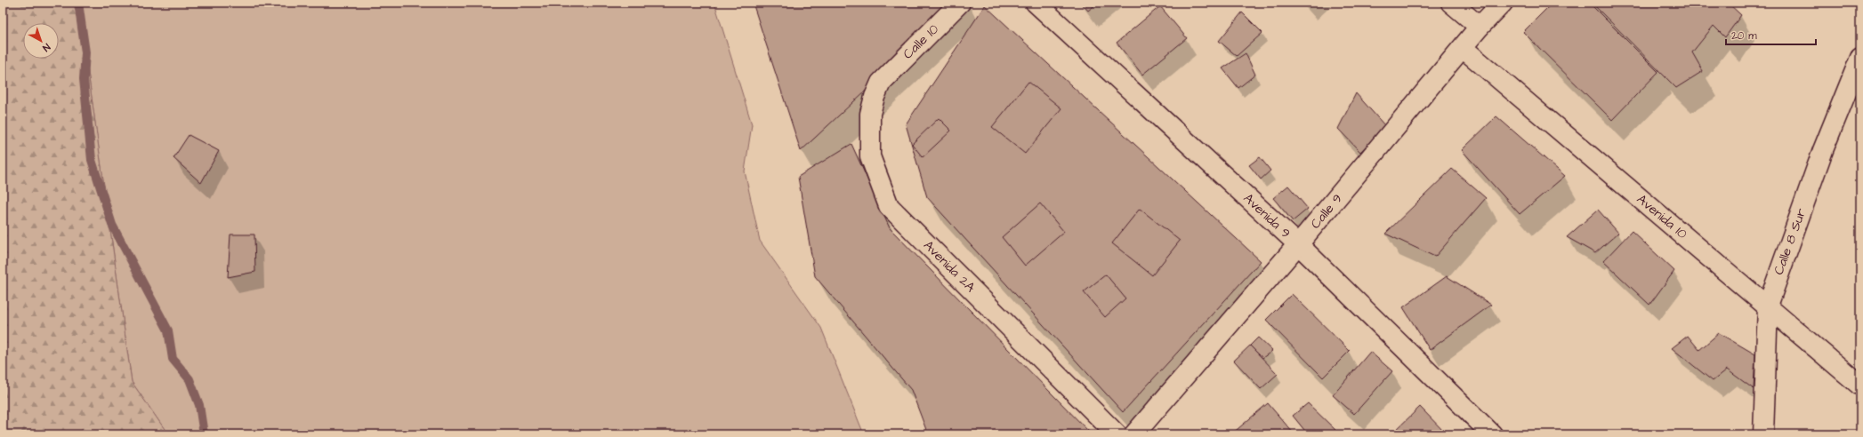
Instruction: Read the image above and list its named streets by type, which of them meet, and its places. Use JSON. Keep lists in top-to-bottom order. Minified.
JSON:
{"streets":{"street":["Calle 10","Calle 9","Avenida 9","Avenida 10","Calle 8 Sur","Avenida 2A"]},"crossings":[["Calle 10","Avenida 2A"],["Calle 9","Avenida 9"],["Calle 9","Avenida 10"],["Avenida 10","Calle 8 Sur"]],"scale_bar":"20 m","north":"bottom right"}
